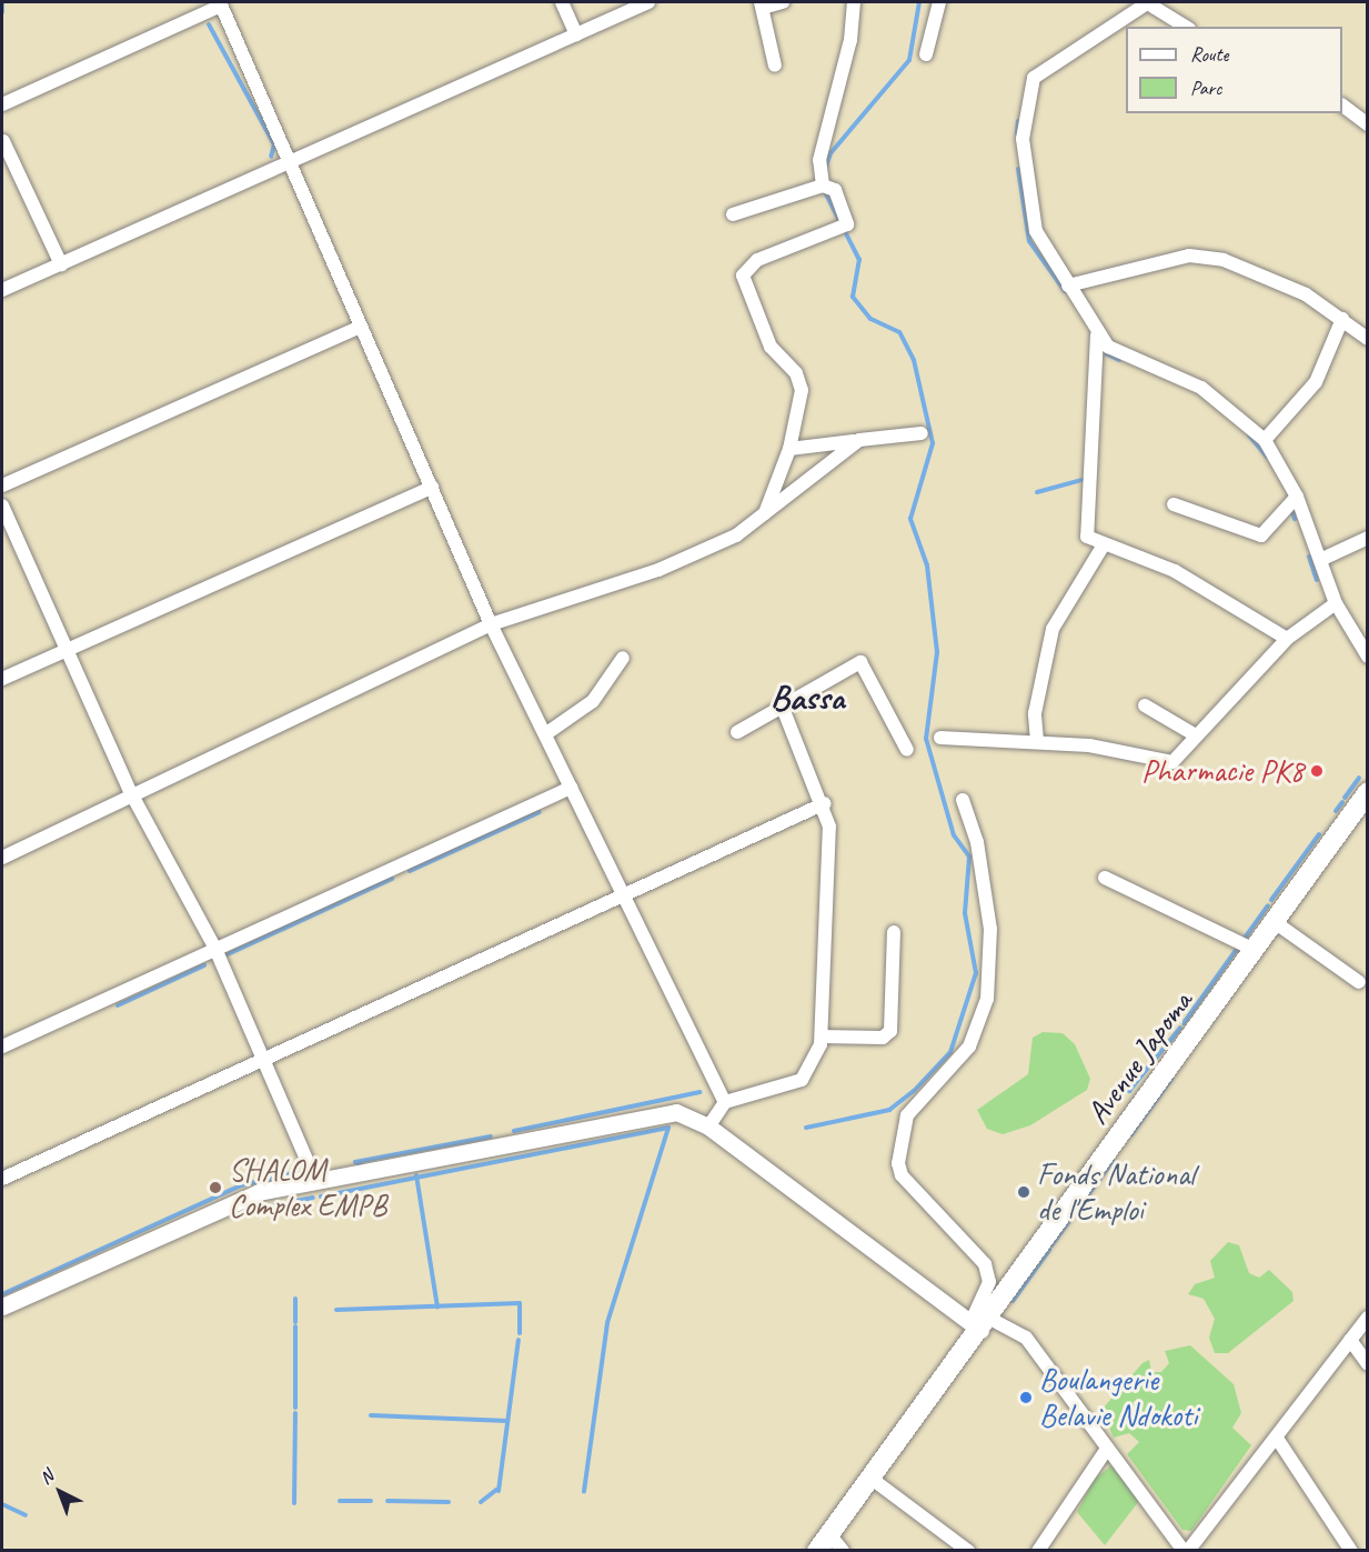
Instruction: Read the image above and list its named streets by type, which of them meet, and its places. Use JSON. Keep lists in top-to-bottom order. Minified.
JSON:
{"streets":{"main road":["Avenue Japoma"]},"districts":["Bassa"],"places":["Pharmacie PK8","SHALOM Complex EMPB","Fonds National de l'Emploi","Boulangerie Belavie Ndokoti"],"legend":["Route","Parc"],"north":"top left"}
